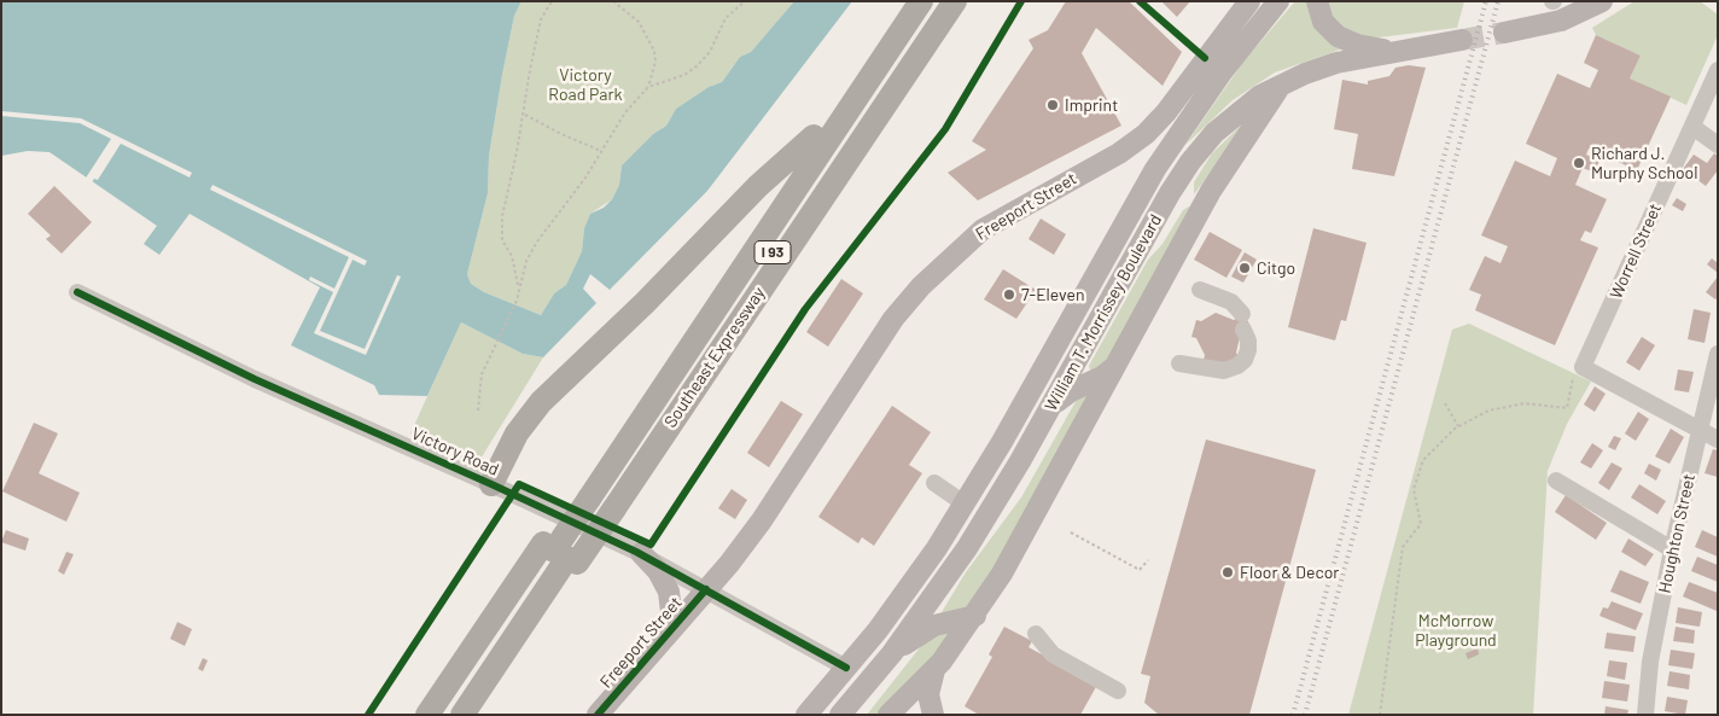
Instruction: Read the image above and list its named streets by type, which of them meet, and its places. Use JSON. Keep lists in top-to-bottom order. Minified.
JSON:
{"streets":{"highway":["I 93","Southeast Expressway"],"main road":["Freeport Street","William T. Morrissey Boulevard"],"street":["Worrell Street","Victory Road","Houghton Street"]},"crossings":[["Freeport Street","Victory Road"],["I 93","Southeast Expressway"],["William T. Morrissey Boulevard","Victory Road"]],"parks":["Victory Road Park","McMorrow Playground"],"places":["Imprint","Richard J. Murphy School","Citgo","7-Eleven","Floor & Decor"]}
